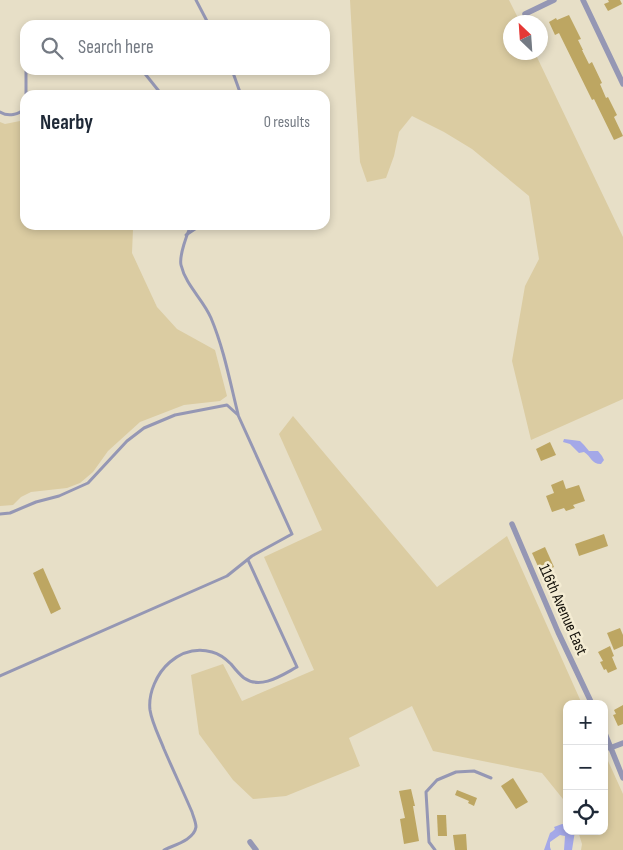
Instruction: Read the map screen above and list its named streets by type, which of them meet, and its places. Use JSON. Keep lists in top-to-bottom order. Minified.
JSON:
{"streets":{"street":["116th Avenue East"]},"north":"top left","page":{"search":"Search here","heading":["Nearby","0 results"],"map_buttons":["+","−"]}}
